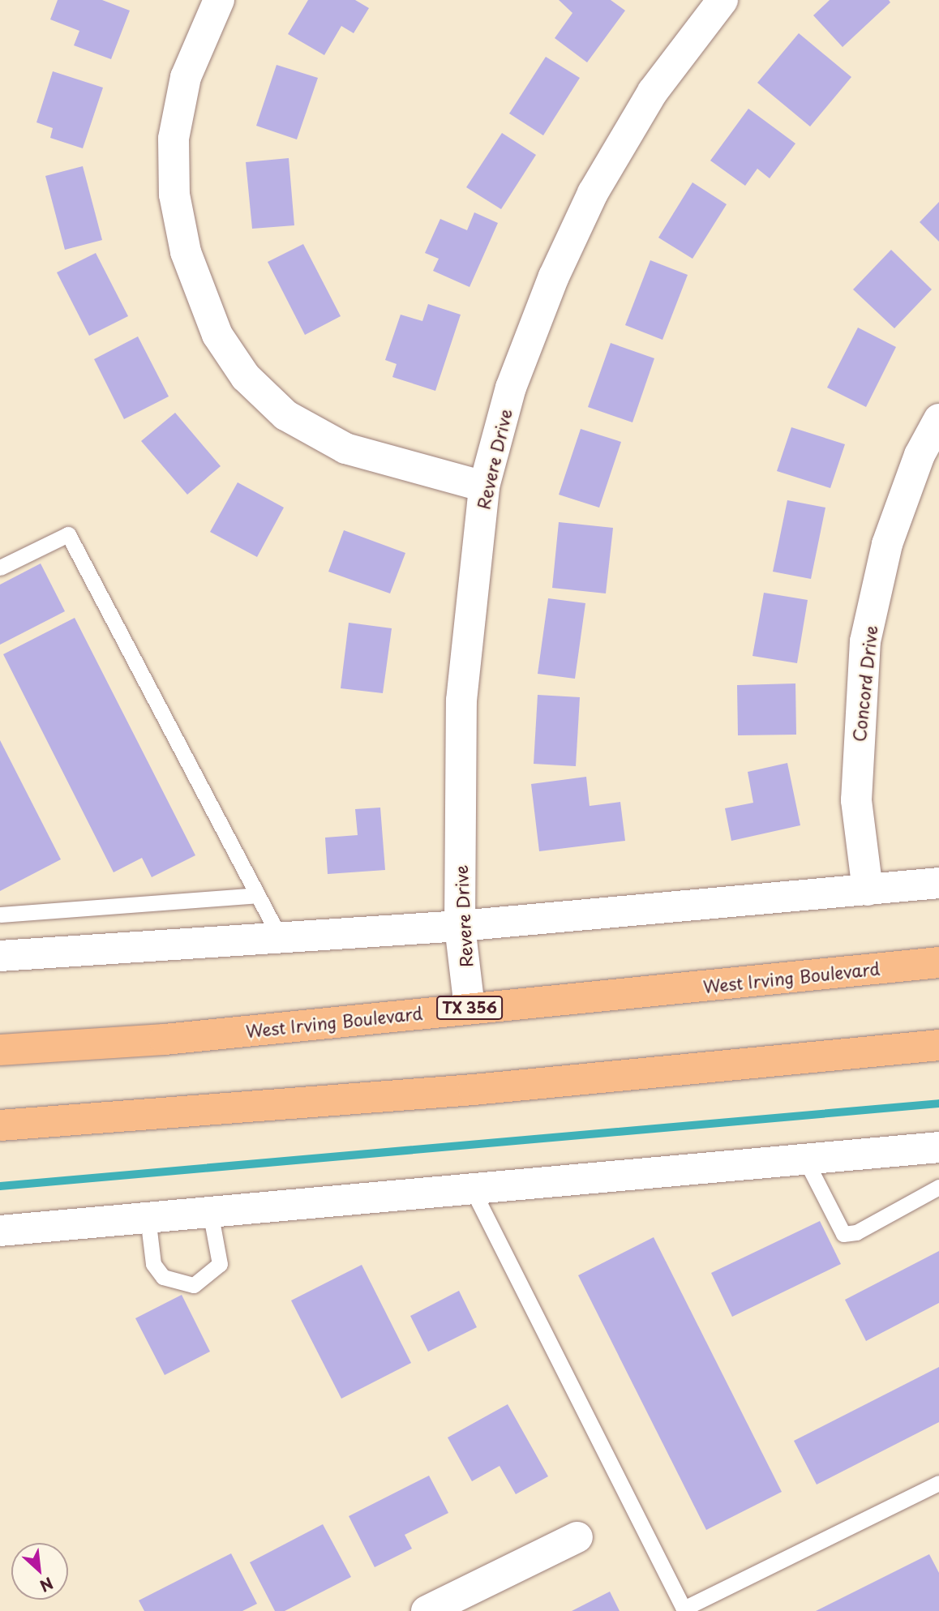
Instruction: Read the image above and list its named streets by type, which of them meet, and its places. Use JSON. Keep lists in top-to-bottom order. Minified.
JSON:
{"streets":{"main road":["West Irving Boulevard","TX 356"],"street":["Revere Drive","Concord Drive"]},"crossings":[["Revere Drive","West Irving Boulevard"]],"north":"bottom right"}
